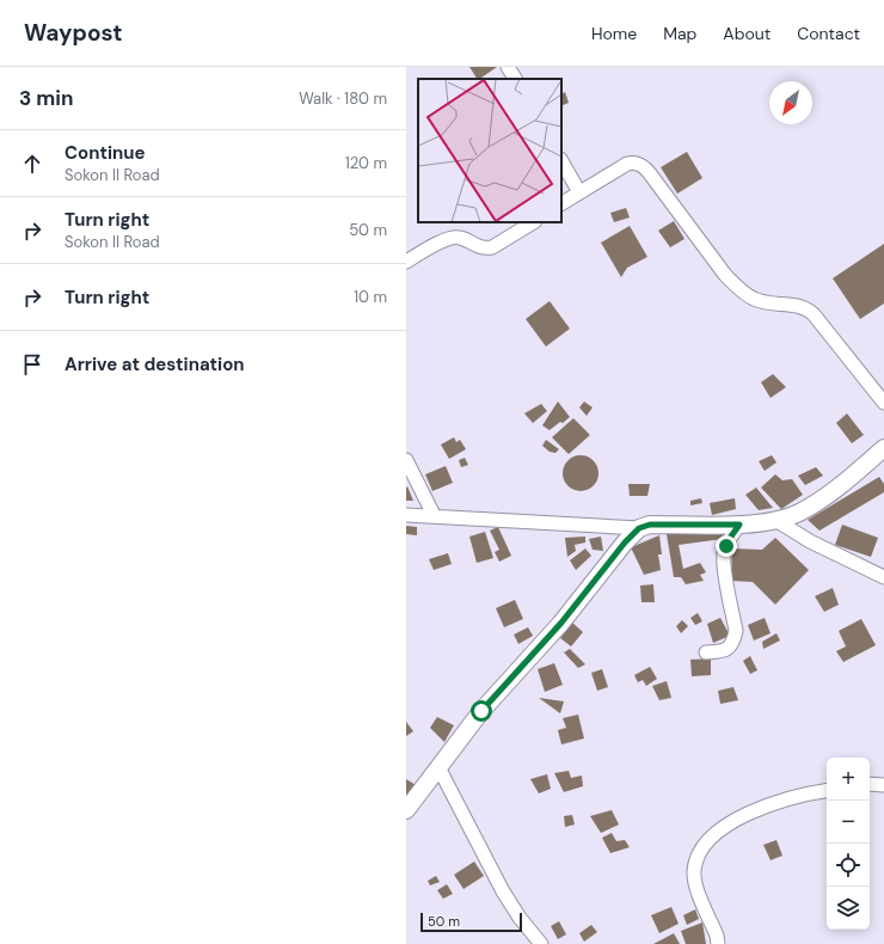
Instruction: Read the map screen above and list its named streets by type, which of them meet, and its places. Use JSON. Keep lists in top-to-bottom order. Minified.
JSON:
{"scale_bar":"50 m","north":"bottom left","page":{"header":"Waypost","nav":["Home","Map","About","Contact"],"heading":["3 min","Walk · 180 m"],"list":[["Continue","Sokon II Road","120 m"],["Turn right","Sokon II Road","50 m"],["Turn right","10 m"],"Arrive at destination"],"map_buttons":["+","−"],"scale":"50 m"}}
